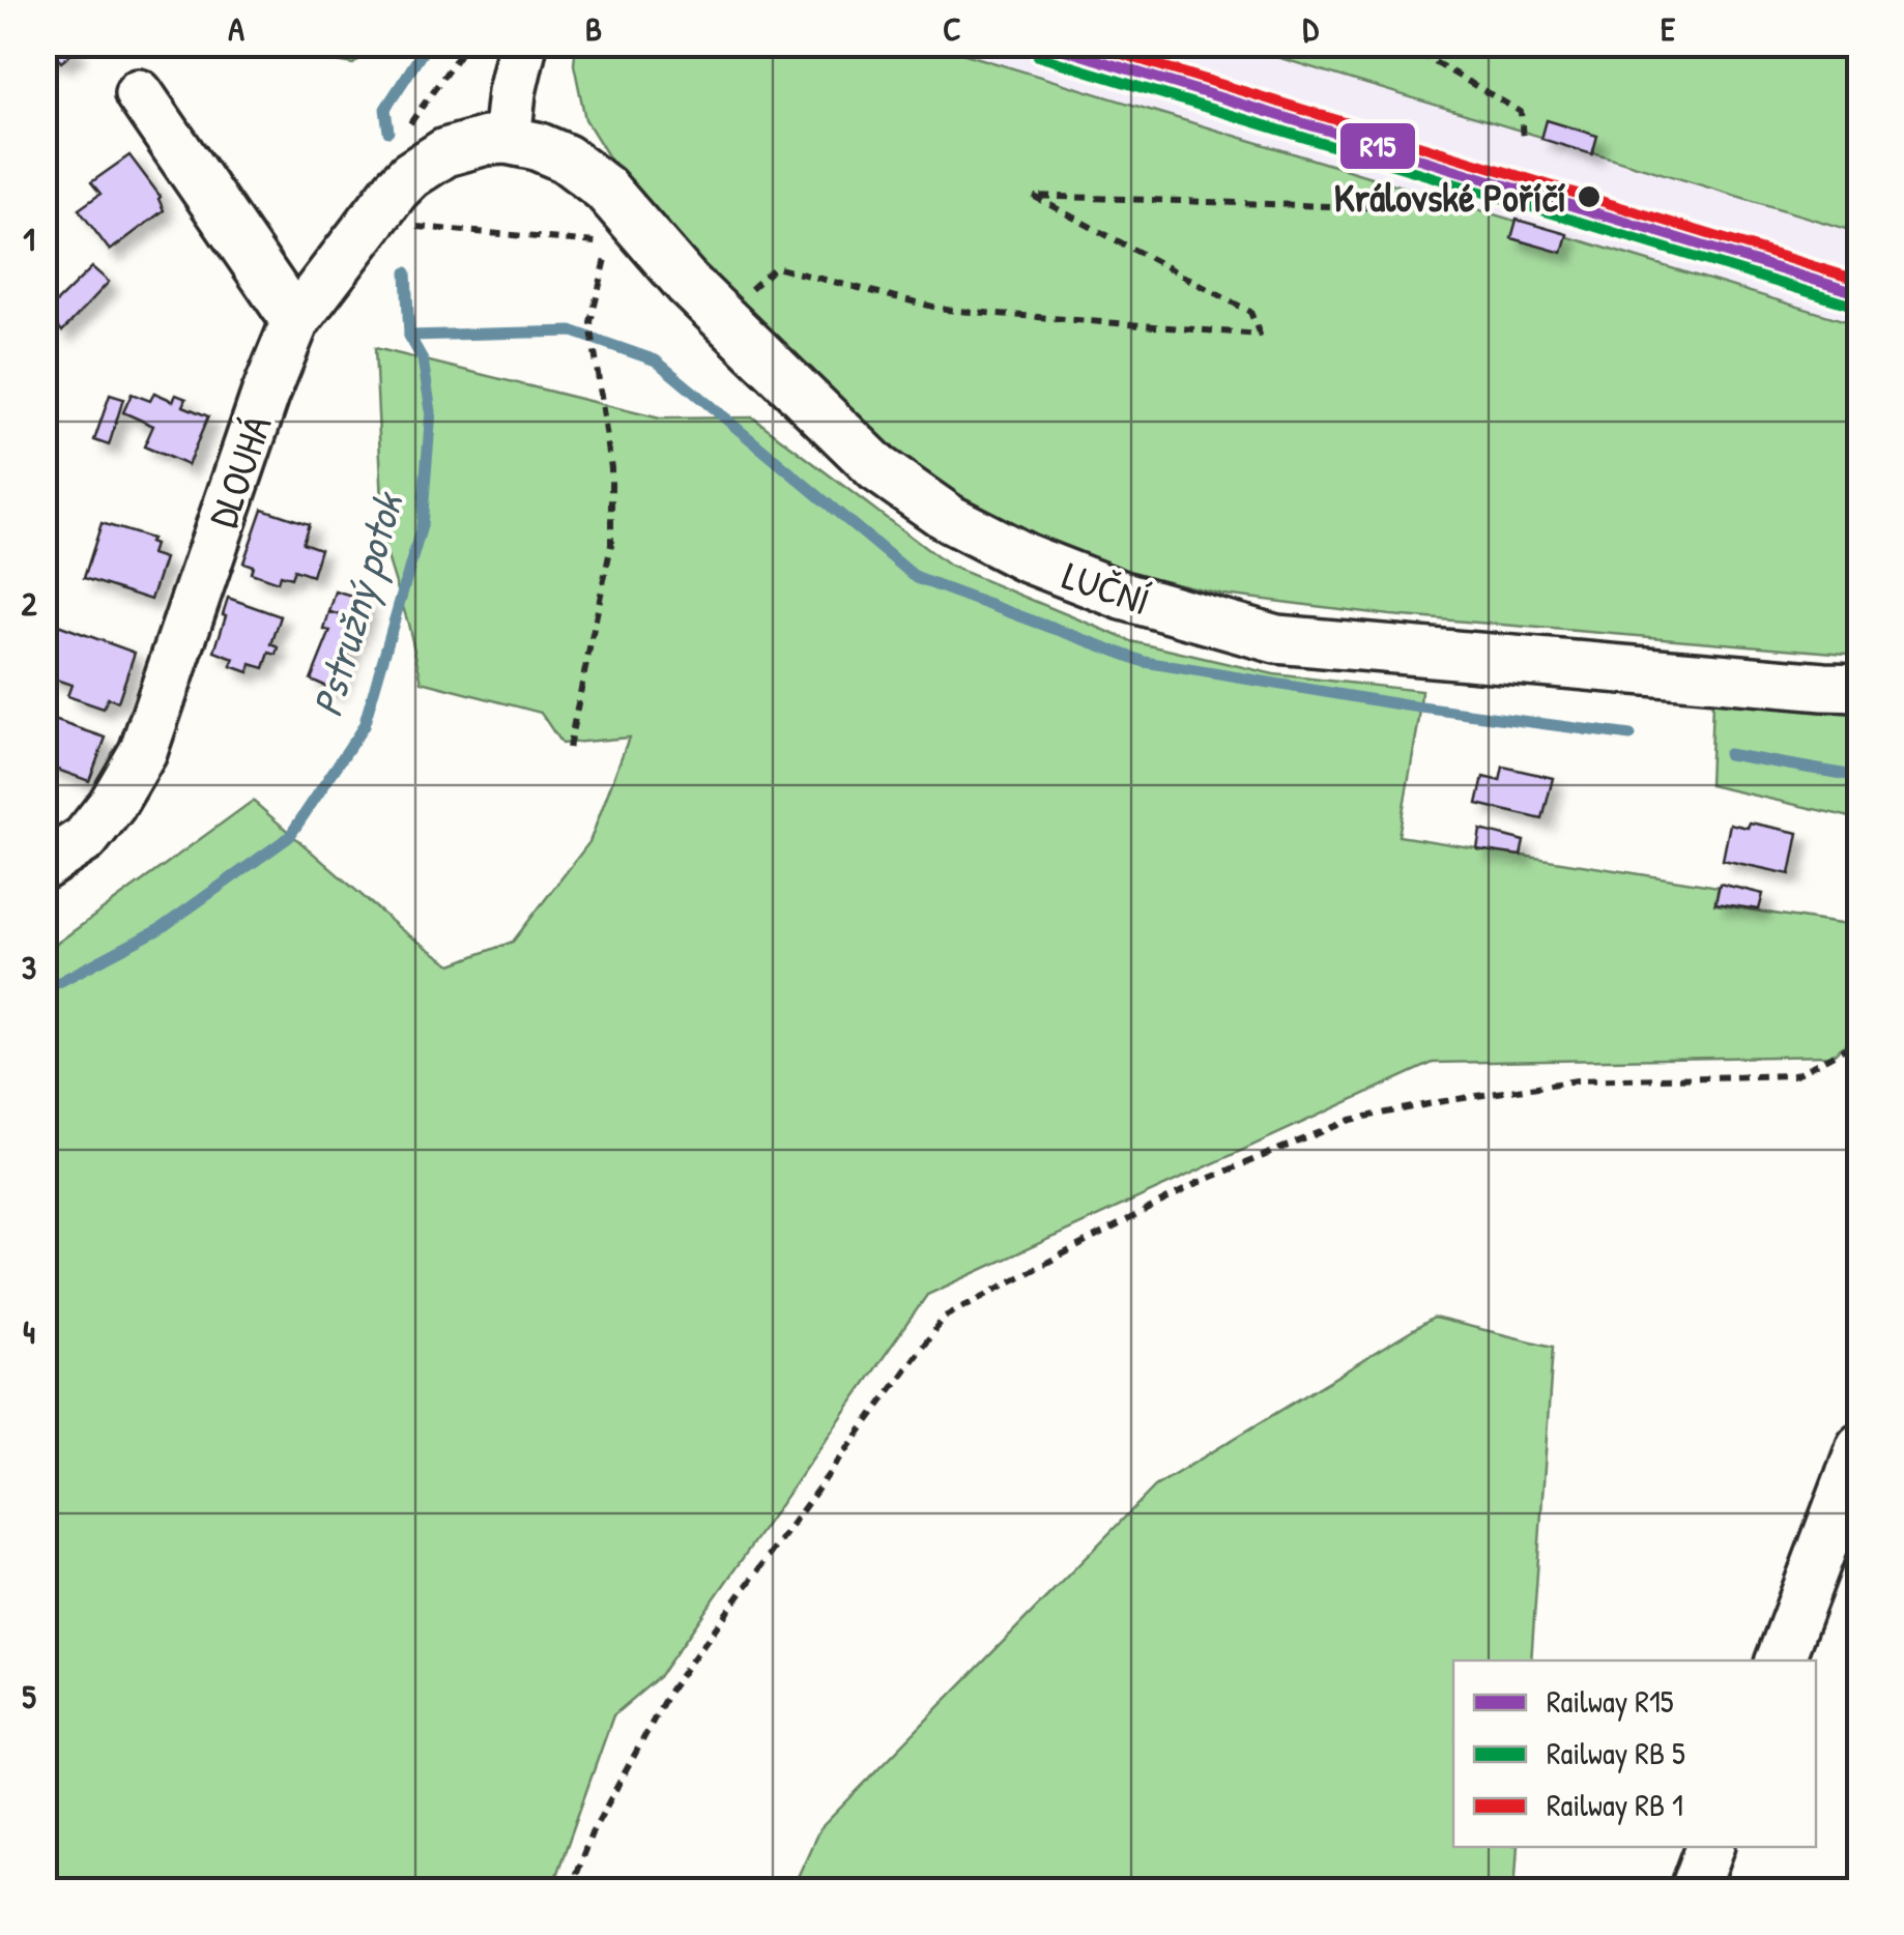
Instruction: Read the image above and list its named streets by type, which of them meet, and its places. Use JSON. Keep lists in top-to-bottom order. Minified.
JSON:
{"streets":{"street":["DLOUHÁ","LUČNÍ"]},"crossings":[["DLOUHÁ","LUČNÍ"]],"water":["Pstružný potok"],"places":["Královské Poříčí"],"lines":["rail line R15"],"legend":["Railway R15","Railway RB 5","Railway RB 1"],"grid":{"columns":["A","B","C","D","E"],"rows":["1","2","3","4","5"]}}
